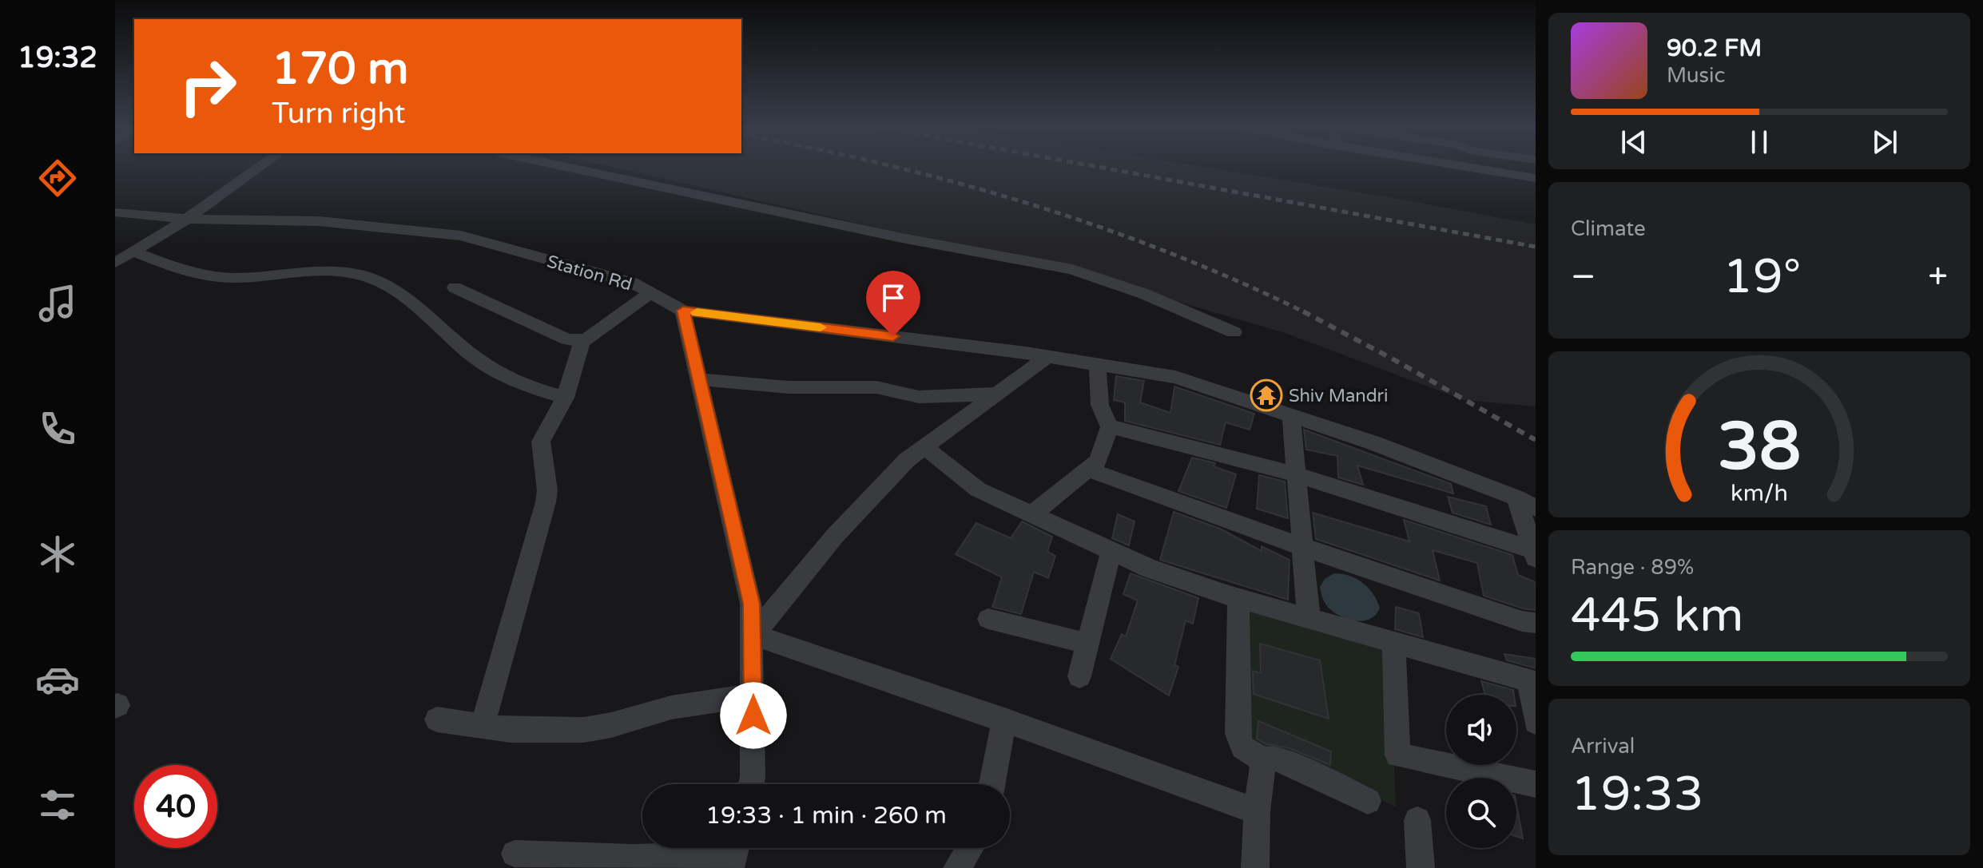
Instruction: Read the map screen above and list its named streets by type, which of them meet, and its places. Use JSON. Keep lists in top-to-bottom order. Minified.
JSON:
{"streets":{"street":["Station Rd"]},"places":{"temple":["Shiv Mandri"]},"page":{"tabs":"19:32","turn":["170 m","Turn right"],"song":["90.2 FM","Music"],"tile":["Climate",["Range · 89%","445 km"],["Arrival","19:33"]],"heat":["−","19°","+"],"limit":"40","trip":"19:33 · 1 min · 260 m","gauge":["38","km/h"]}}
